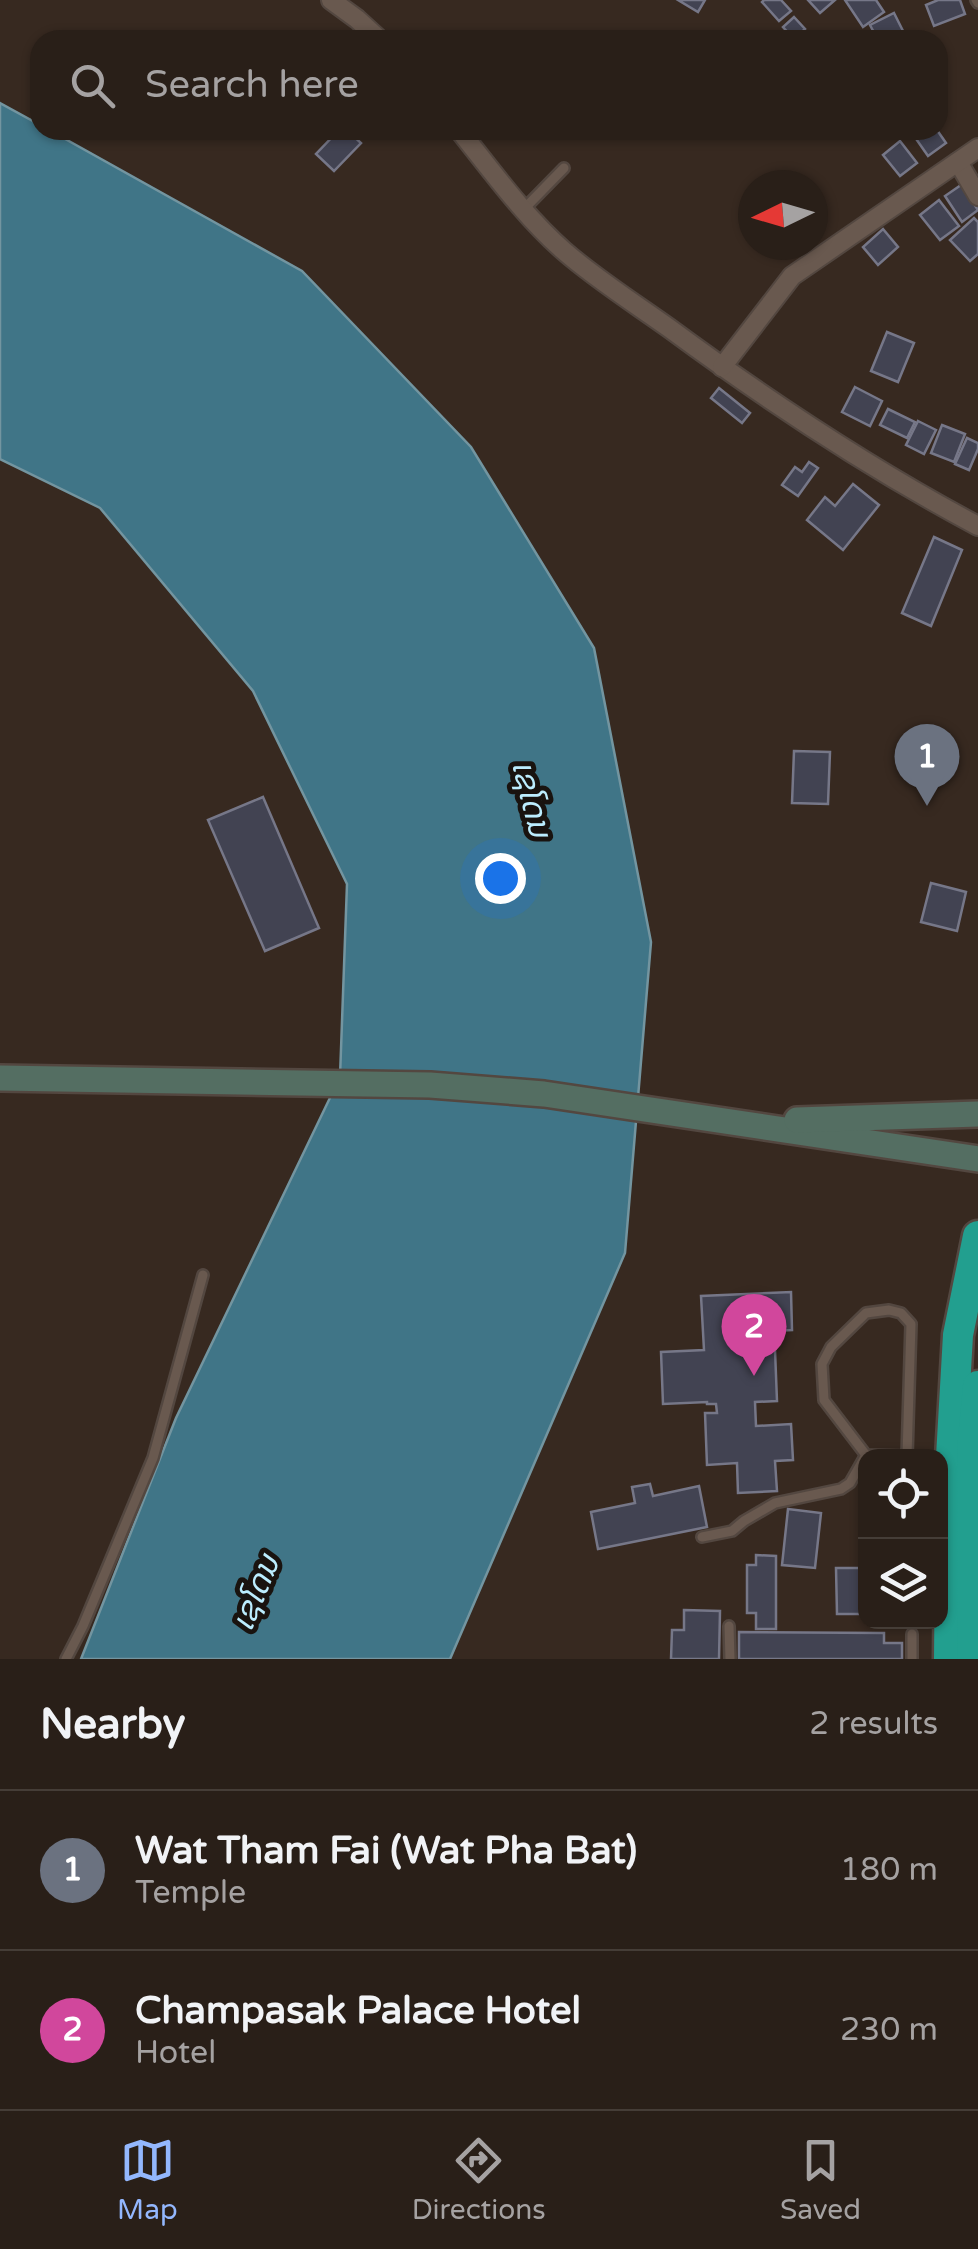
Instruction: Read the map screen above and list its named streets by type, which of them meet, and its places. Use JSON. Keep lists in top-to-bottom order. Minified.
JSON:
{"water":["ເຊໂດນ"],"north":"left","page":{"search":"Search here","pins":["1","2"],"heading":["Nearby","2 results"],"list":[{"mark":"1","name":"Wat Tham Fai (Wat Pha Bat)","note":"Temple","value":"180 m"},{"mark":"2","name":"Champasak Palace Hotel","note":"Hotel","value":"230 m"}],"nav":["Map","Directions","Saved"]}}
